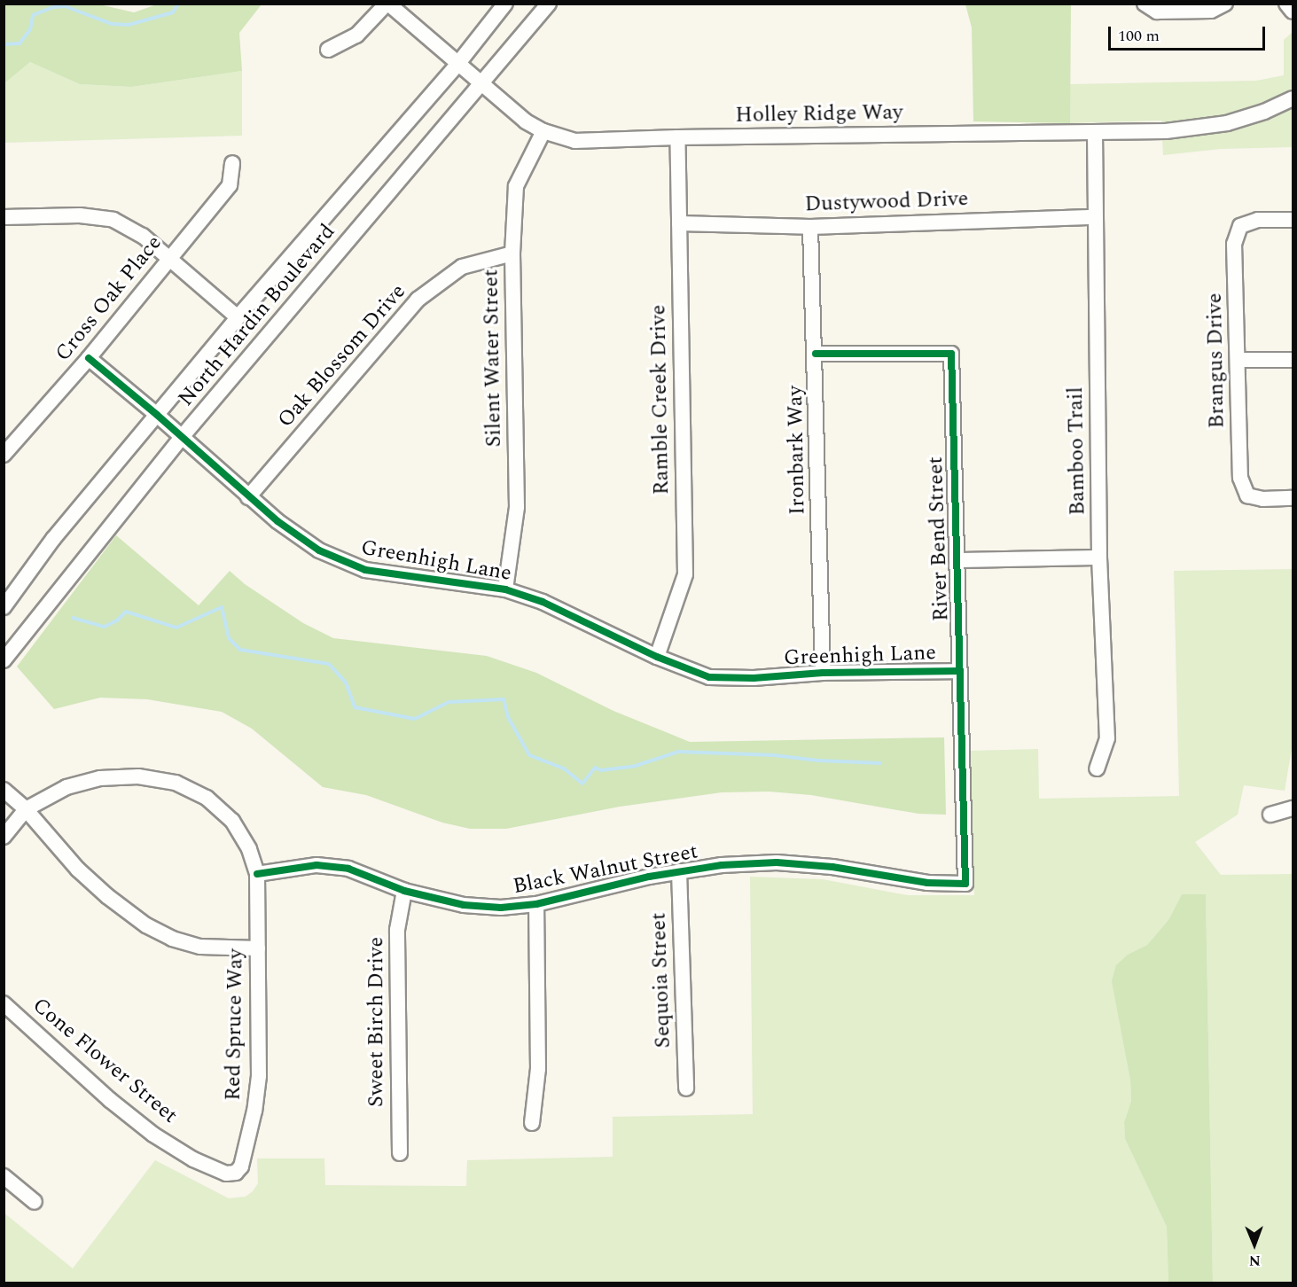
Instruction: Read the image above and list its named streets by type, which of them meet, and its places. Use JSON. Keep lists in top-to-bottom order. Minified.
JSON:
{"streets":{"street":["Holley Ridge Way","Dustywood Drive","Cross Oak Place","North Hardin Boulevard","Oak Blossom Drive","Silent Water Street","Brangus Drive","Ramble Creek Drive","Ironbark Way","Bamboo Trail","River Bend Street","Greenhigh Lane","Black Walnut Street","Sequoia Street","Sweet Birch Drive","Red Spruce Way","Cone Flower Street"]},"crossings":[["Holley Ridge Way","North Hardin Boulevard"],["Holley Ridge Way","Silent Water Street"],["Holley Ridge Way","Ramble Creek Drive"],["Holley Ridge Way","Bamboo Trail"],["Dustywood Drive","Ramble Creek Drive"],["Dustywood Drive","Ironbark Way"],["Dustywood Drive","Bamboo Trail"],["Cross Oak Place","Greenhigh Lane"],["North Hardin Boulevard","Greenhigh Lane"],["Oak Blossom Drive","Silent Water Street"],["Oak Blossom Drive","Greenhigh Lane"],["Silent Water Street","Greenhigh Lane"],["Ramble Creek Drive","Greenhigh Lane"],["Ironbark Way","River Bend Street"],["Ironbark Way","Greenhigh Lane"],["River Bend Street","Greenhigh Lane"],["River Bend Street","Black Walnut Street"],["Black Walnut Street","Sequoia Street"],["Black Walnut Street","Sweet Birch Drive"],["Black Walnut Street","Red Spruce Way"],["Red Spruce Way","Cone Flower Street"]],"scale_bar":"100 m","north":"bottom"}
